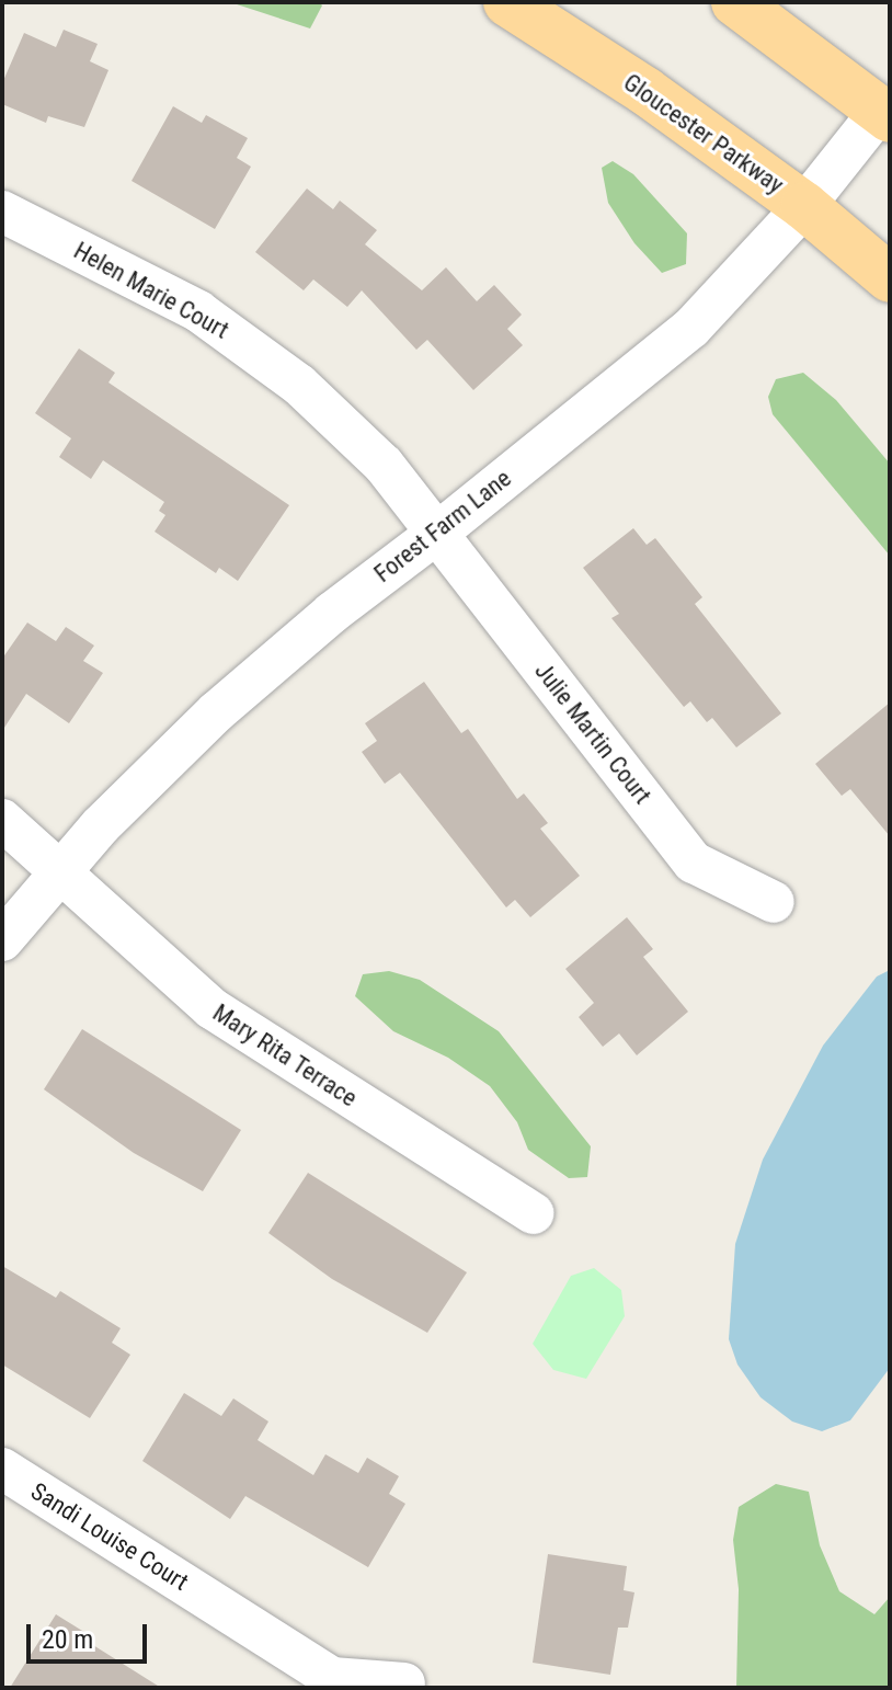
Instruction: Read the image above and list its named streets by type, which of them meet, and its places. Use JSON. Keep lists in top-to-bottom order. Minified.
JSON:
{"streets":{"main road":["Gloucester Parkway"],"street":["Helen Marie Court","Forest Farm Lane","Julie Martin Court","Mary Rita Terrace","Sandi Louise Court"]},"crossings":[["Gloucester Parkway","Forest Farm Lane"],["Helen Marie Court","Forest Farm Lane"],["Helen Marie Court","Julie Martin Court"],["Forest Farm Lane","Julie Martin Court"],["Forest Farm Lane","Mary Rita Terrace"]],"scale_bar":"20 m"}
